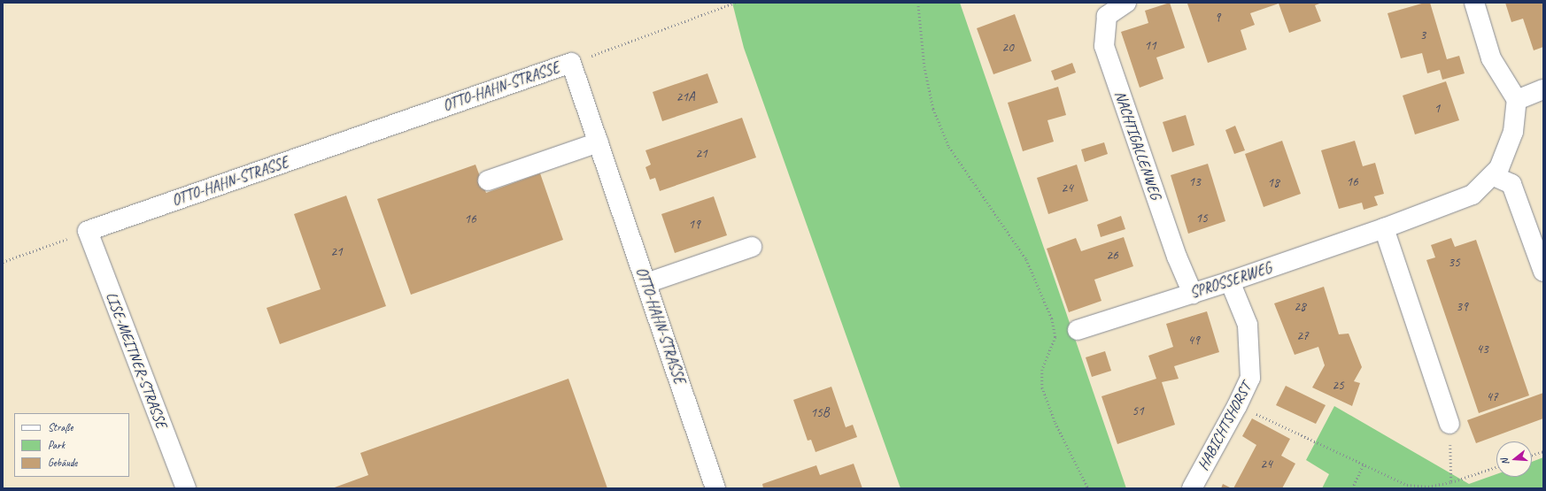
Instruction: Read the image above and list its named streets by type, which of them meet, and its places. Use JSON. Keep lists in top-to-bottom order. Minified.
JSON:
{"streets":{"street":["OTTO-HAHN-STRASSE","NACHTIGALLENWEG","SPROSSERWEG","LISE-MEITNER-STRASSE","HABICHTSHORST"]},"crossings":[["OTTO-HAHN-STRASSE","LISE-MEITNER-STRASSE"],["NACHTIGALLENWEG","SPROSSERWEG"],["SPROSSERWEG","HABICHTSHORST"]],"house_numbers":["9","3","11","20","21A","1","21","13","16","18","24","15","16","19","21","26","35","28","39","27","49","43","25","47","51","15B","24"],"legend":["Straße","Park","Gebäude"],"north":"left"}
